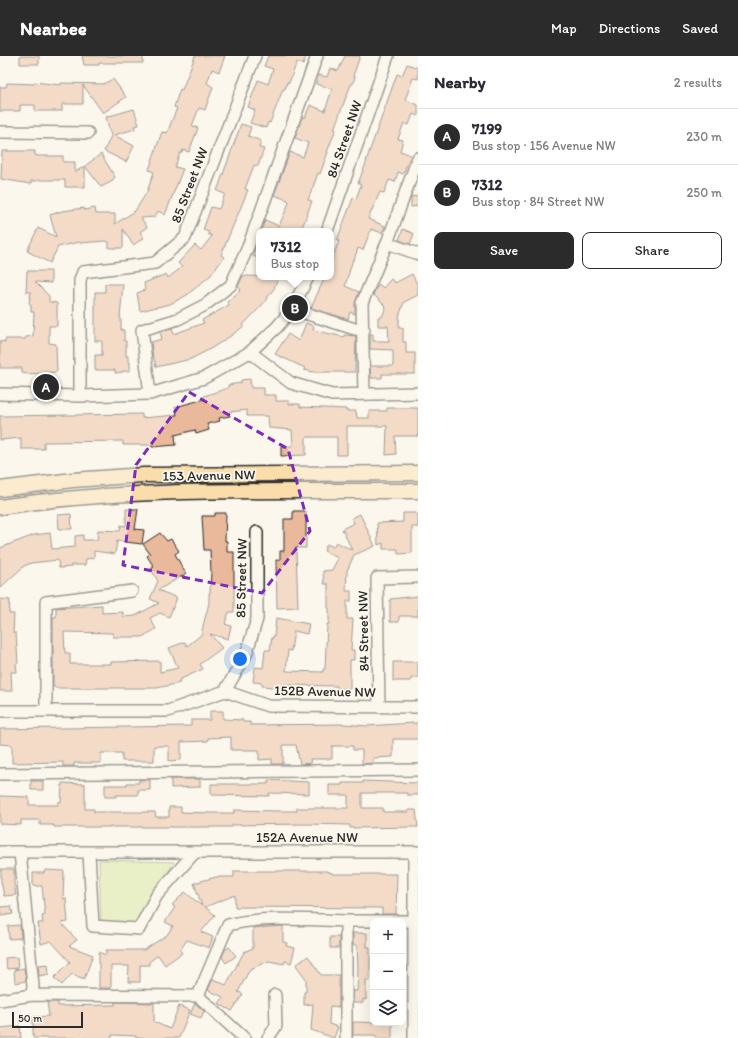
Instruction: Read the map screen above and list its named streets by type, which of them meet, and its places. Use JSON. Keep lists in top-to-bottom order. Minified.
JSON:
{"streets":{"main road":["153 Avenue NW"],"street":["84 Street NW","85 Street NW","152B Avenue NW","152A Avenue NW"]},"crossings":[["84 Street NW","152B Avenue NW"],["85 Street NW","152B Avenue NW"]],"scale_bar":"50 m","page":{"header":"Nearbee","nav":["Map","Directions","Saved"],"heading":["Nearby","2 results"],"list":[{"mark":"A","name":"7199","note":"Bus stop · 156 Avenue NW","value":"230 m"},{"mark":"B","name":"7312","note":"Bus stop · 84 Street NW","value":"250 m"}],"buttons":["Save","Share"],"popup":["7312","Bus stop"],"pins":["B","A"],"map_buttons":["+","−"],"scale":"50 m"}}
